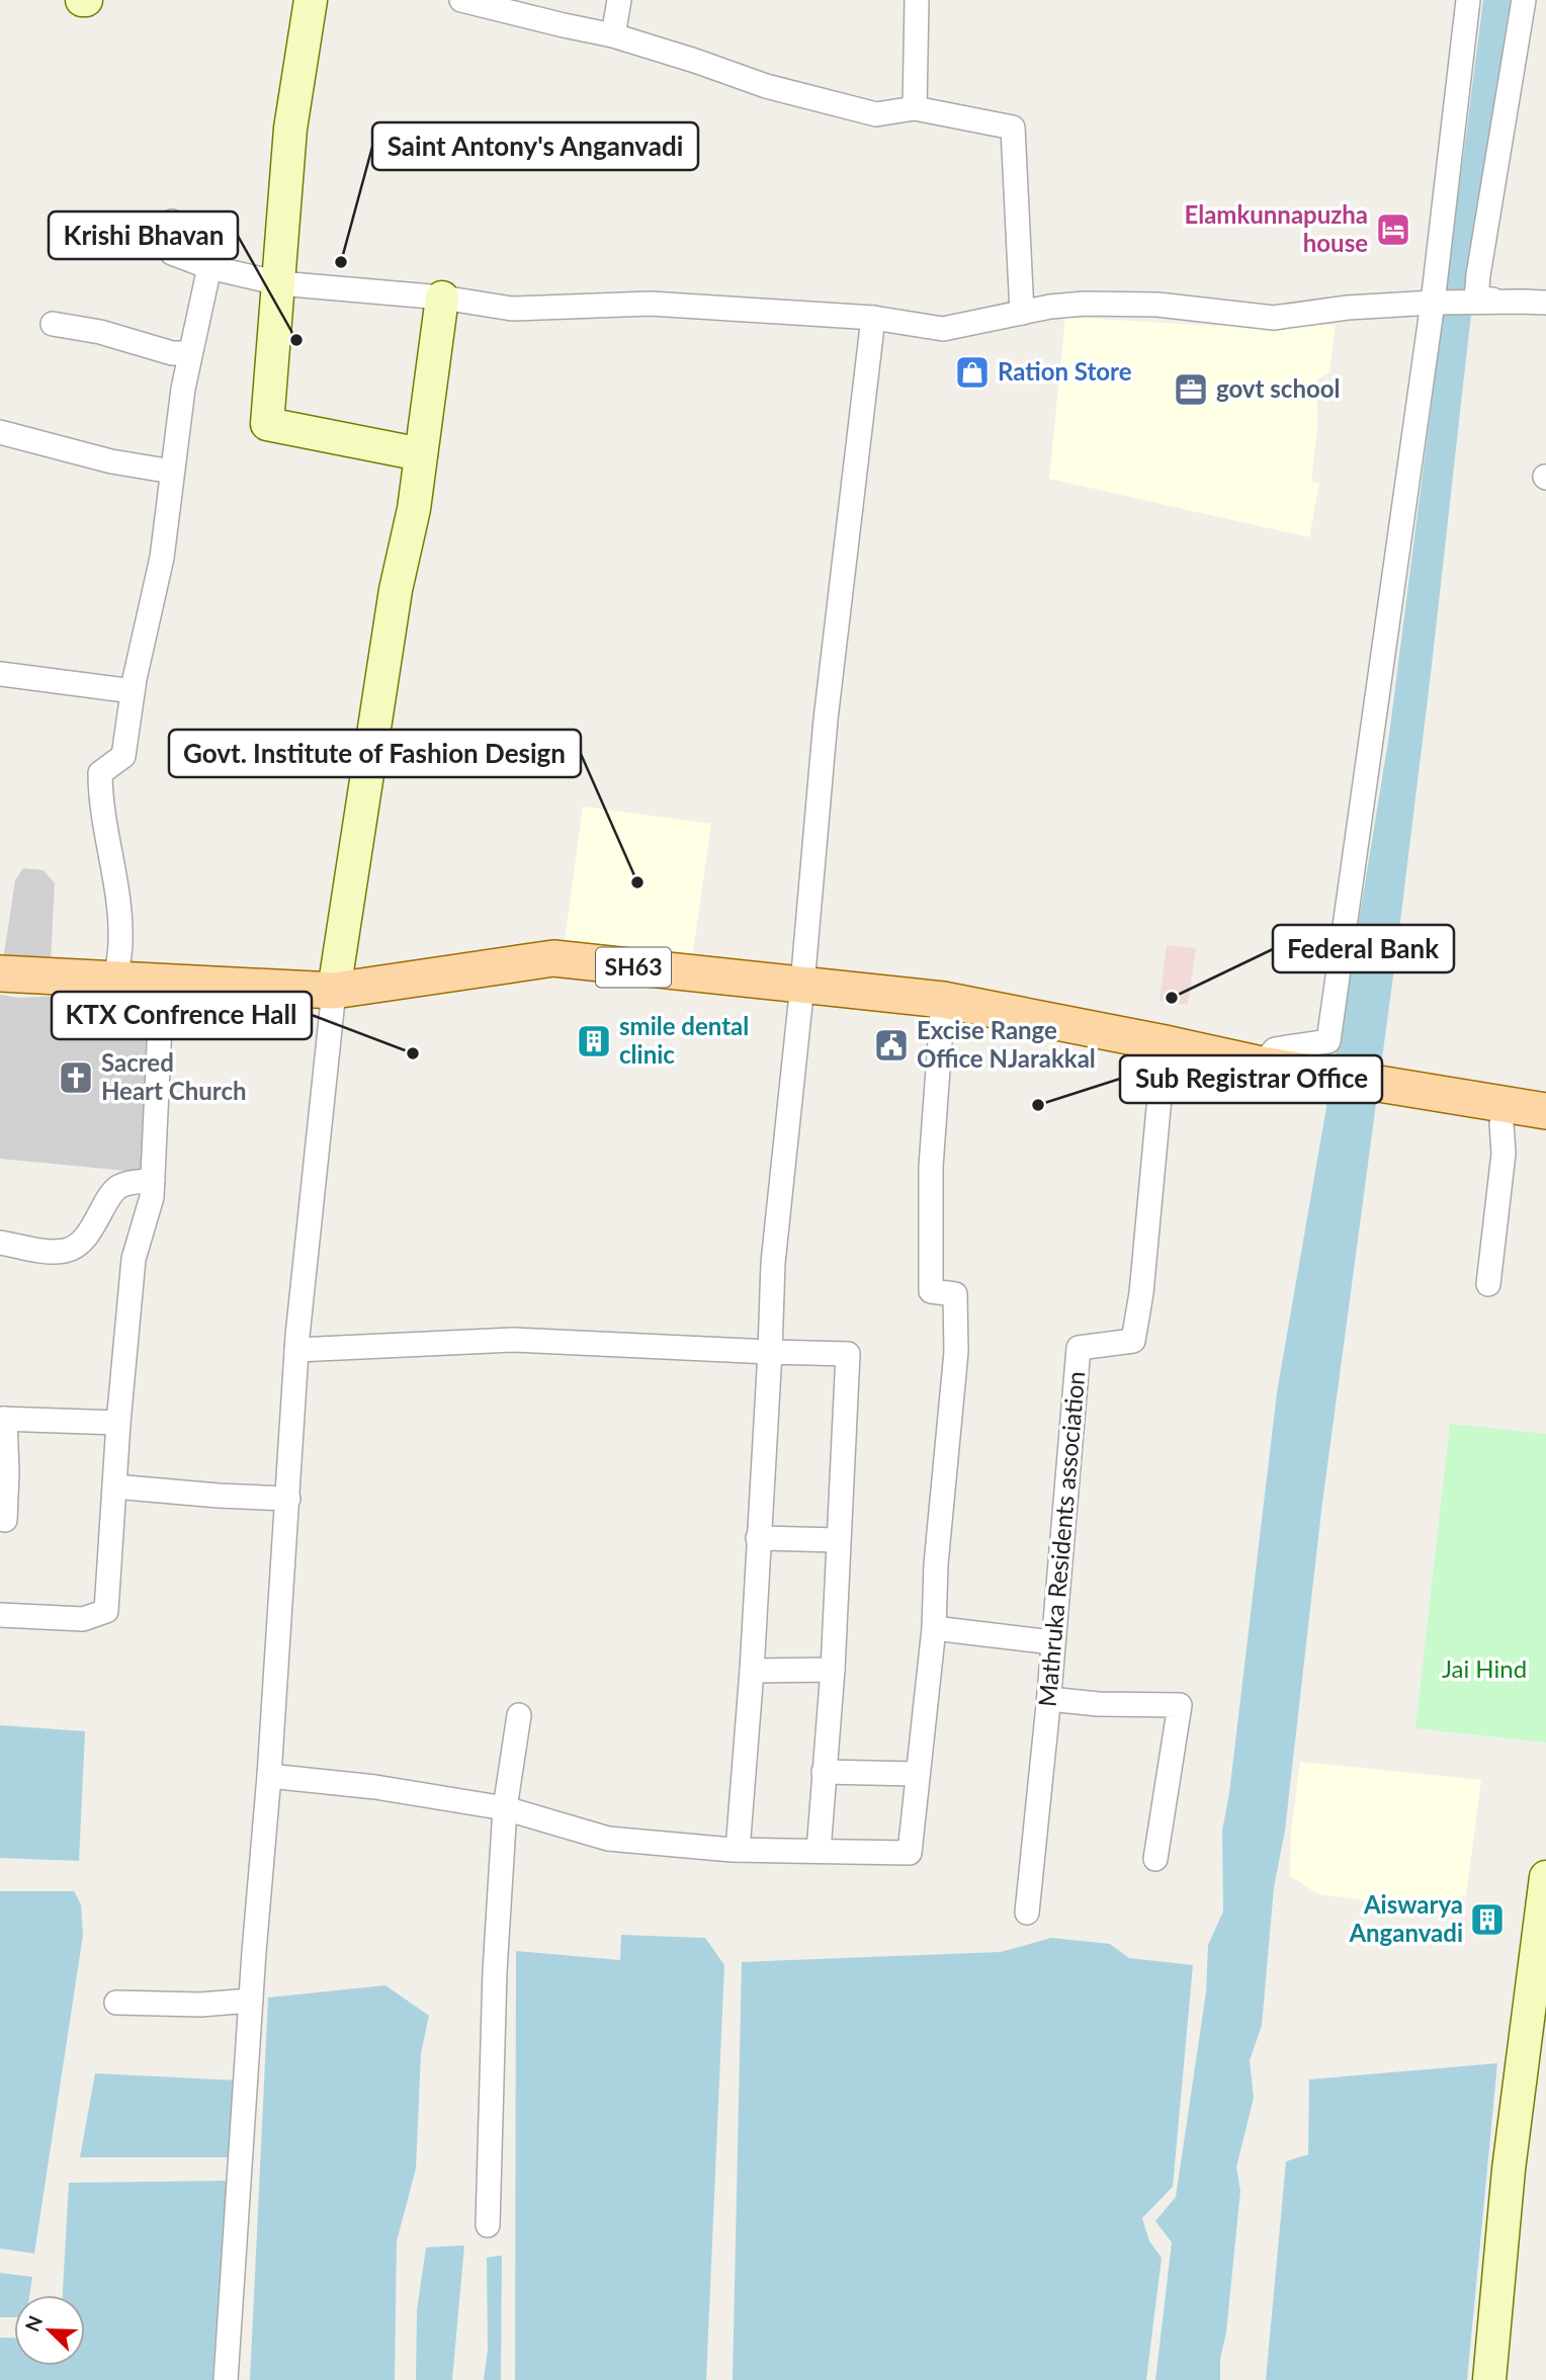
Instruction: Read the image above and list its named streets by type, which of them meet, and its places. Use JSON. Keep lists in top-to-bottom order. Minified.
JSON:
{"streets":{"main road":["SH63"],"street":["Mathruka Residents association"]},"crossings":[["SH63","Mathruka Residents association"]],"parks":["Jai Hind"],"places":{"hotel":["Elamkunnapuzha house"],"other":["Saint Antony's Anganvadi","Krishi Bhavan","Govt. Institute of Fashion Design","Federal Bank","KTX Confrence Hall","Sub Registrar Office"],"shop":["Ration Store"],"office":["govt school"],"building":["smile dental clinic","Aiswarya Anganvadi"],"public building":["Excise Range Office NJarakkal"],"church":["Sacred Heart Church"]},"north":"top left"}
